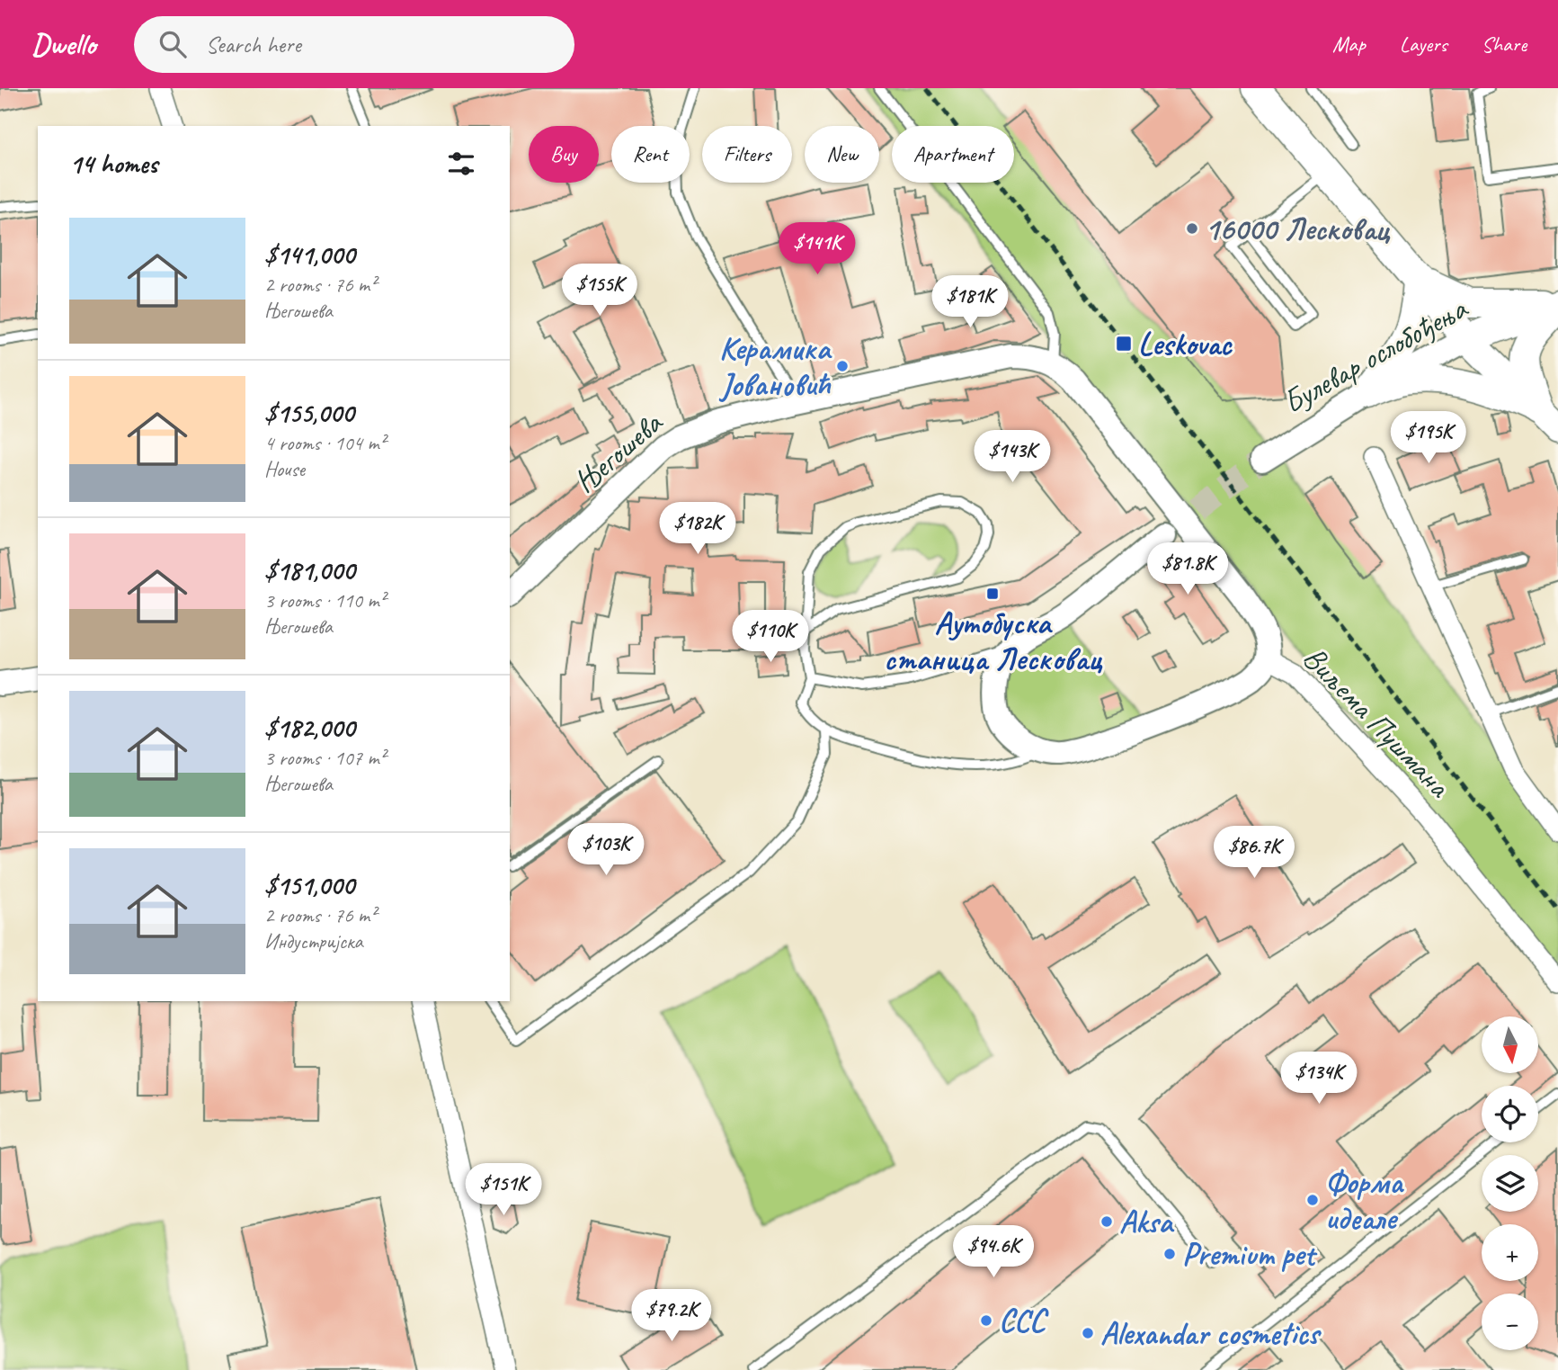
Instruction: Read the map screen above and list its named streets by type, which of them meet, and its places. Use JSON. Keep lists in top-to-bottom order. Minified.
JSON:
{"streets":{"main road":["Булевар ослобођења"],"street":["Његошева","Виљема Пушмана"]},"places":{"other":["16000 Лесковац","Керамика Јовановић","Форма идеале","Aksa","Premium pet","CCC","Alexandar cosmetics"],"transit":["Leskovac","Аутобуска станица Лесковац"]},"north":"bottom","page":{"header":"Dwello","search":"Search here","nav":["Map","Layers","Share"],"chip":["Buy","Rent","Filters","New","Apartment"],"heading":"14 homes","list":[{"name":"$141,000","note":"2 rooms · 76 m² · Његошева"},{"name":"$155,000","note":"4 rooms · 104 m² · House"},{"name":"$181,000","note":"3 rooms · 110 m² · Његошева"},{"name":"$182,000","note":"3 rooms · 107 m² · Његошева"},{"name":"$151,000","note":"2 rooms · 76 m² · Индустријска"}],"price":["$141K","$155K","$181K","$195K","$143K","$182K","$81.8K","$110K","$103K","$86.7K","$134K","$151K","$94.6K","$79.2K"],"map_buttons":["+","−"]}}
